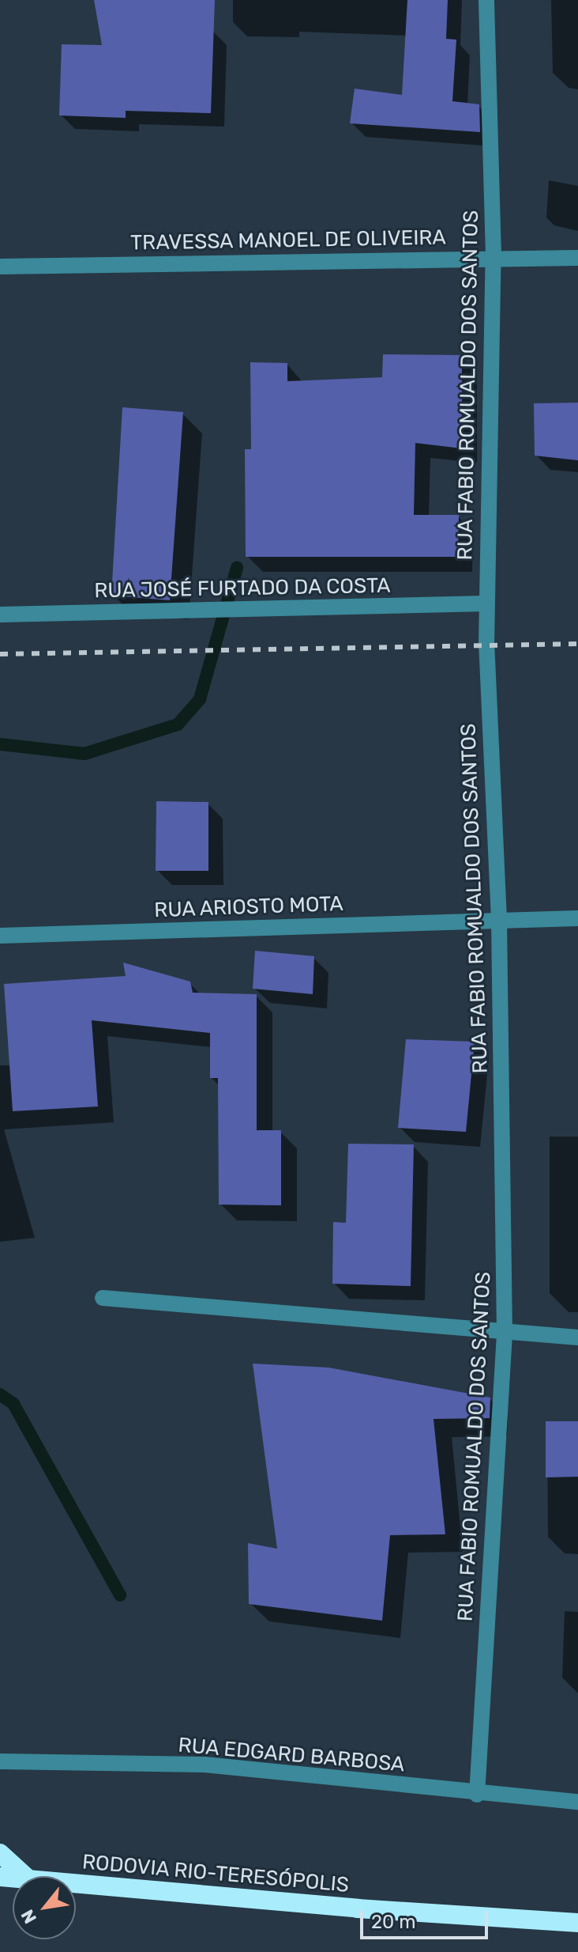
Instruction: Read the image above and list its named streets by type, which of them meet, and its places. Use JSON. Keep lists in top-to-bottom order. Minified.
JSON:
{"streets":{"highway":["RODOVIA RIO-TERESÓPOLIS"],"street":["TRAVESSA MANOEL DE OLIVEIRA","RUA FABIO ROMUALDO DOS SANTOS","RUA JOSÉ FURTADO DA COSTA","RUA ARIOSTO MOTA","RUA EDGARD BARBOSA"]},"crossings":[["TRAVESSA MANOEL DE OLIVEIRA","RUA FABIO ROMUALDO DOS SANTOS"],["RUA FABIO ROMUALDO DOS SANTOS","RUA JOSÉ FURTADO DA COSTA"],["RUA FABIO ROMUALDO DOS SANTOS","RUA ARIOSTO MOTA"],["RUA FABIO ROMUALDO DOS SANTOS","RUA EDGARD BARBOSA"]],"scale_bar":"20 m","north":"bottom left"}
